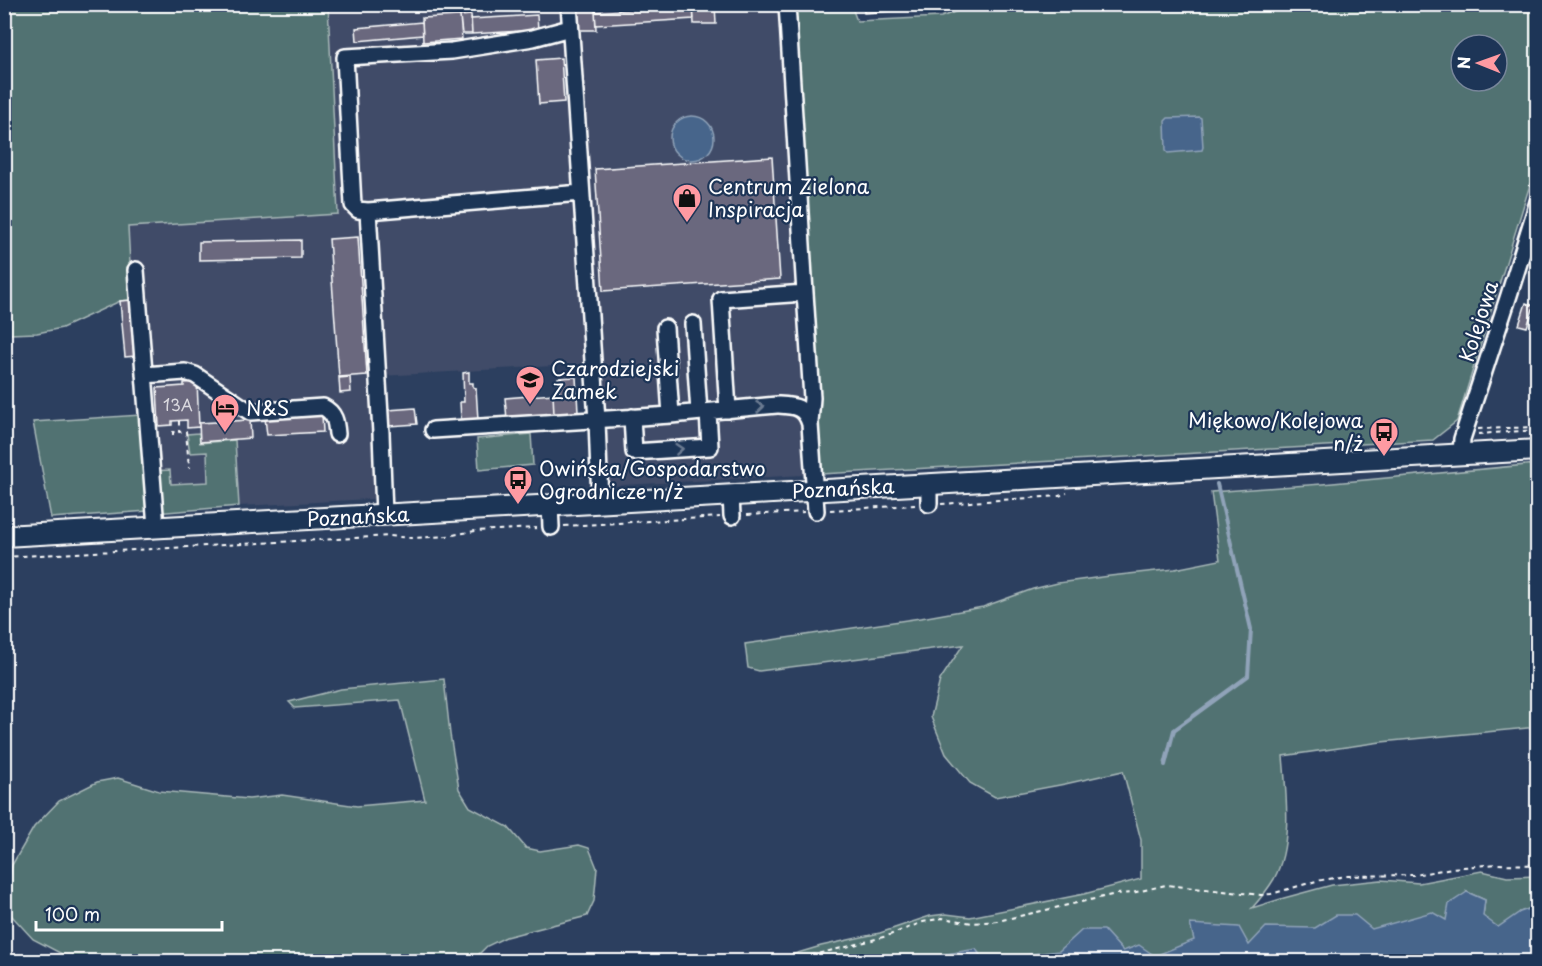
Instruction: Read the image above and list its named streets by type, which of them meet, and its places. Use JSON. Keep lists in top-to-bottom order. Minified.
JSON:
{"streets":{"main road":["Poznańska"],"street":["Kolejowa"]},"crossings":[["Kolejowa","Poznańska"]],"places":{"shop":["Centrum Zielona Inspiracja"],"school or university":["Czarodziejski Zamek"],"hotel":["N&S"],"bus stop":["Miękowo/Kolejowa n/ż","Owińska/Gospodarstwo Ogrodnicze n/ż"]},"house_numbers":["13A"],"scale_bar":"100 m","north":"left"}
